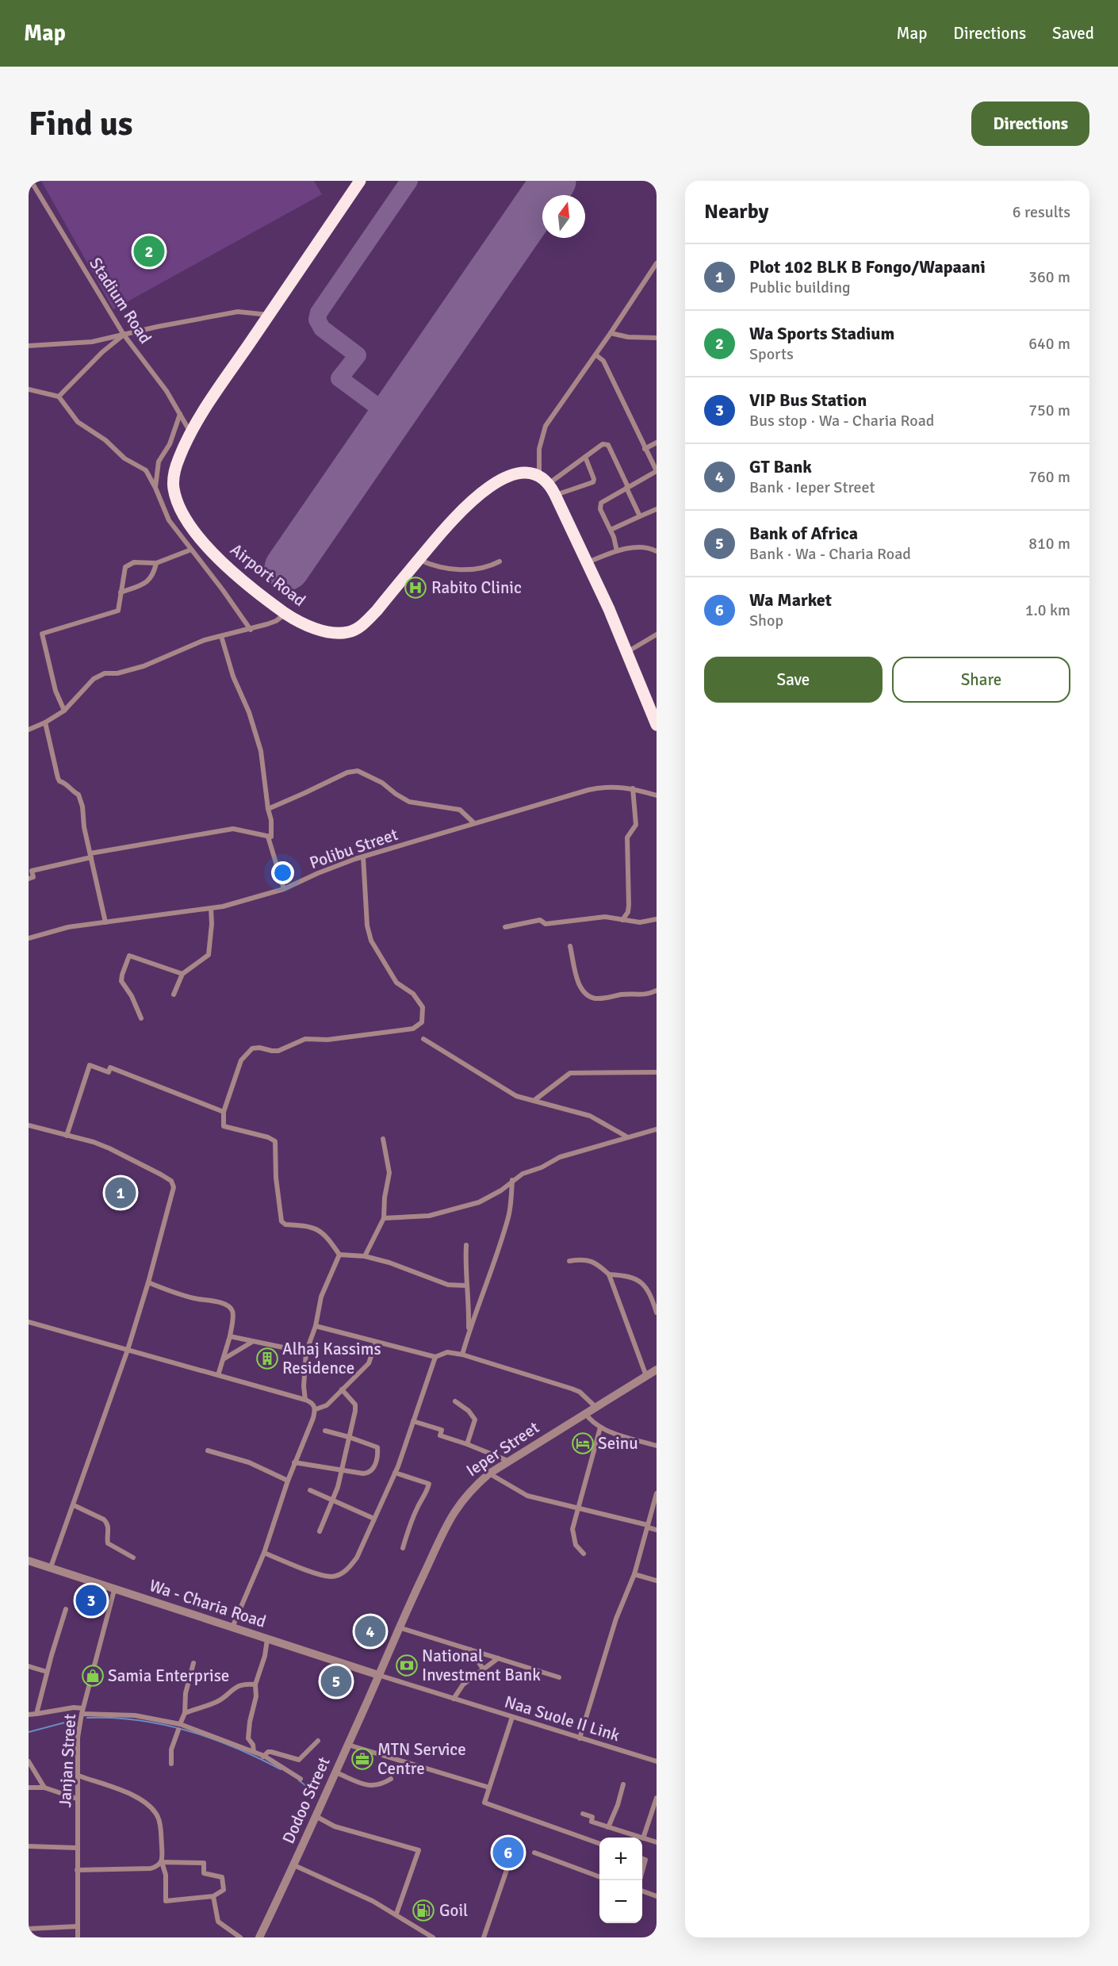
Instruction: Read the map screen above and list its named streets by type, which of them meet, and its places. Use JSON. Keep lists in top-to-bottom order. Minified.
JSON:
{"streets":{"highway":["Airport Road"],"street":["Stadium Road","Polibu Street","Ieper Street","Wa - Charia Road","Naa Suole II Link","Janjan Street","Dodoo Street"]},"crossings":[["Stadium Road","Airport Road"],["Ieper Street","Wa - Charia Road"],["Ieper Street","Naa Suole II Link"],["Ieper Street","Dodoo Street"],["Wa - Charia Road","Naa Suole II Link"],["Wa - Charia Road","Janjan Street"],["Wa - Charia Road","Dodoo Street"],["Naa Suole II Link","Dodoo Street"]],"places":{"hospital":["Rabito Clinic"],"building":["Alhaj Kassims Residence"],"hotel":["Seinu"],"bank":["National Investment Bank"],"shop":["Samia Enterprise"],"office":["MTN Service Centre"],"fuel station":["Goil"]},"north":"top","page":{"header":"Map","nav":["Map","Directions","Saved"],"buttons":["Directions",["Save","Share"]],"title":"Find us","heading":["Nearby","6 results"],"pins":["2","1","3","4","5","6"],"list":[{"mark":"1","name":"Plot 102 BLK B Fongo/Wapaani","note":"Public building","value":"360 m"},{"mark":"2","name":"Wa Sports Stadium","note":"Sports","value":"640 m"},{"mark":"3","name":"VIP Bus Station","note":"Bus stop · Wa - Charia Road","value":"750 m"},{"mark":"4","name":"GT Bank","note":"Bank · Ieper Street","value":"760 m"},{"mark":"5","name":"Bank of Africa","note":"Bank · Wa - Charia Road","value":"810 m"},{"mark":"6","name":"Wa Market","note":"Shop","value":"1.0 km"}],"map_buttons":["+","−"]}}
